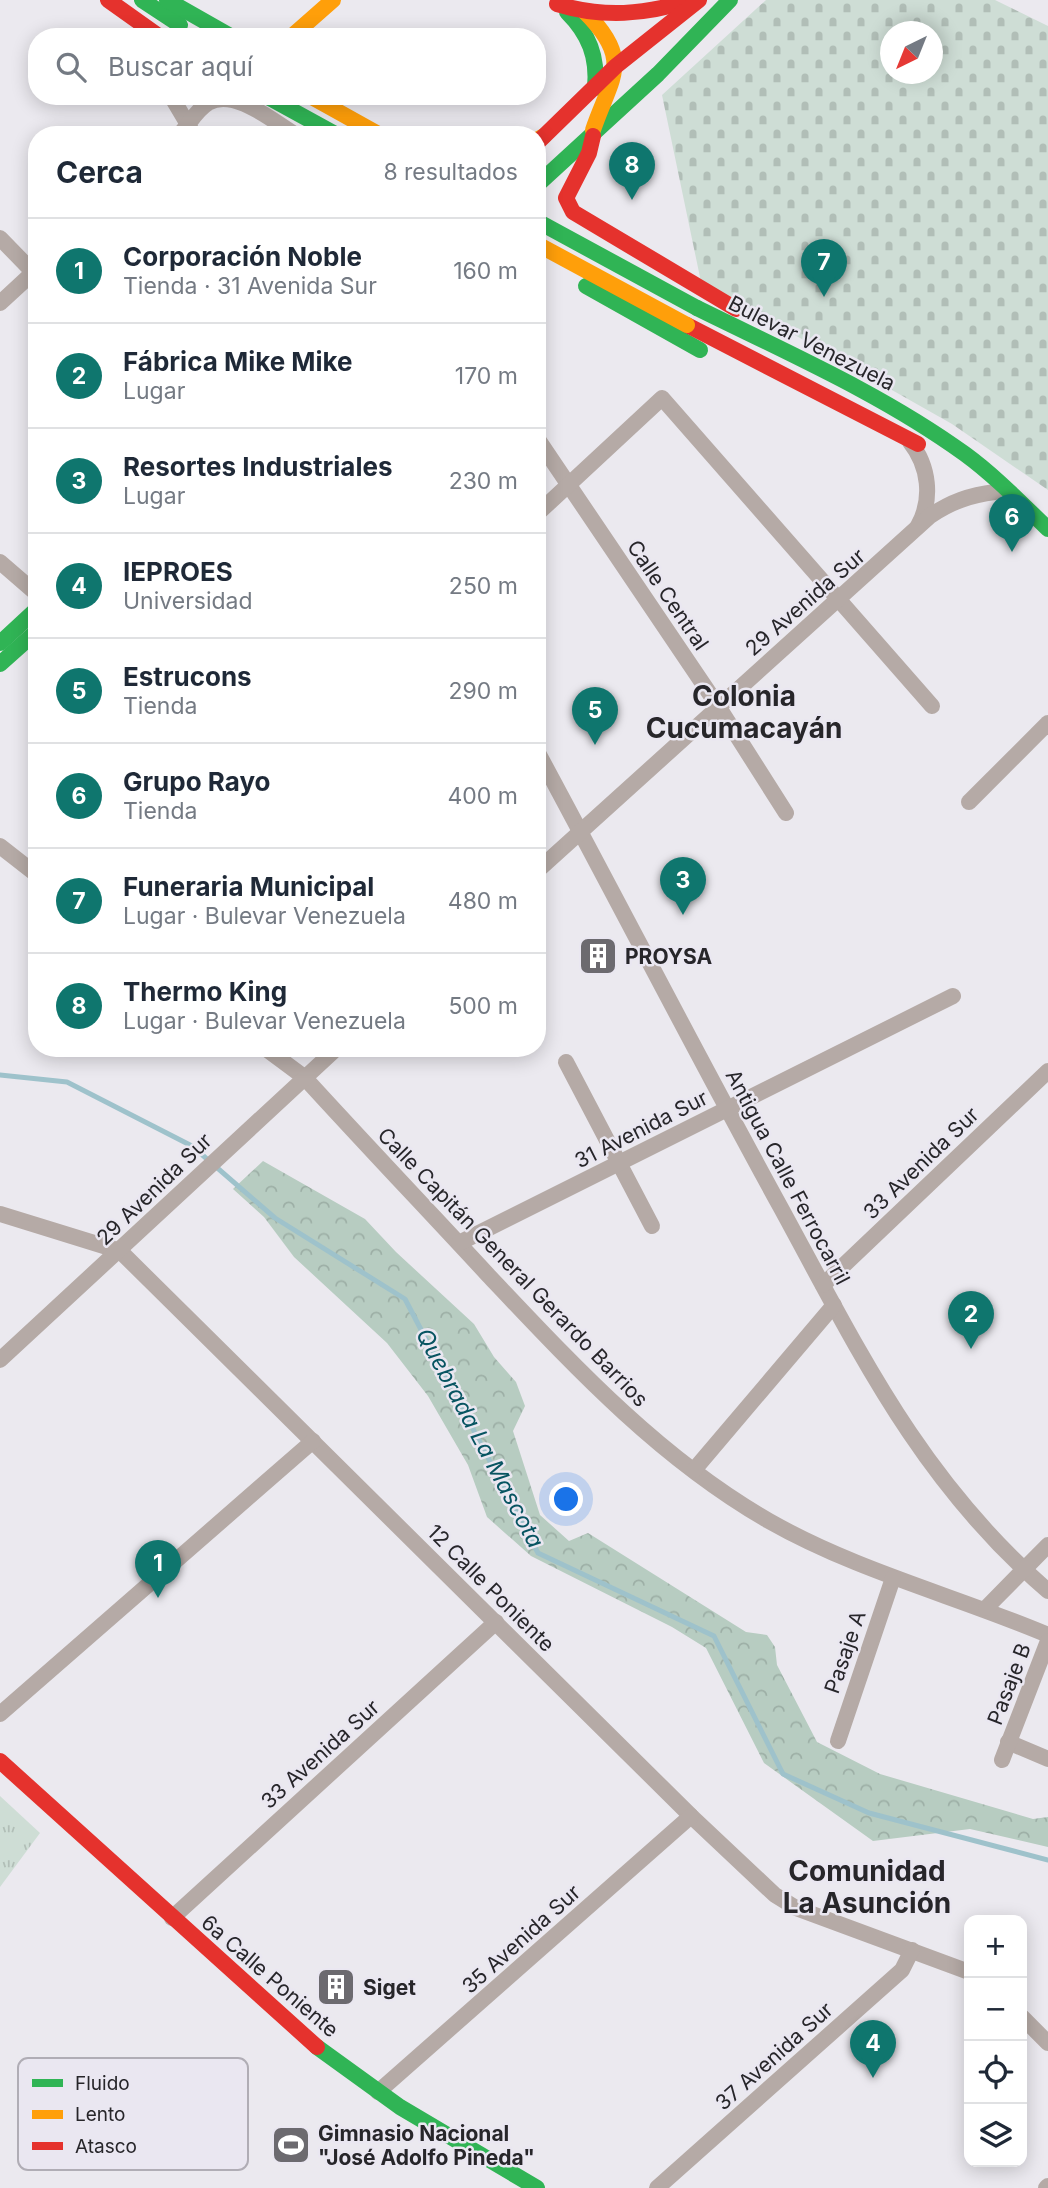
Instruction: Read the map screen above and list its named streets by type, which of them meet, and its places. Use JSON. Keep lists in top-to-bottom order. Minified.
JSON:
{"streets":{"main road":["Bulevar Venezuela","6a Calle Poniente"],"street":["Calle Central","29 Avenida Sur","31 Avenida Sur","33 Avenida Sur","Antigua Calle Ferrocarril","Calle Capitán General Gerardo Barrios","12 Calle Poniente","Pasaje A","Pasaje B","35 Avenida Sur","37 Avenida Sur"]},"crossings":[["Bulevar Venezuela","29 Avenida Sur"],["Calle Central","29 Avenida Sur"],["29 Avenida Sur","Antigua Calle Ferrocarril"],["29 Avenida Sur","Calle Capitán General Gerardo Barrios"],["29 Avenida Sur","12 Calle Poniente"],["31 Avenida Sur","Antigua Calle Ferrocarril"],["31 Avenida Sur","Calle Capitán General Gerardo Barrios"],["33 Avenida Sur","Antigua Calle Ferrocarril"],["33 Avenida Sur","12 Calle Poniente"],["33 Avenida Sur","6a Calle Poniente"],["Calle Capitán General Gerardo Barrios","Pasaje A"],["12 Calle Poniente","35 Avenida Sur"],["12 Calle Poniente","37 Avenida Sur"],["35 Avenida Sur","6a Calle Poniente"]],"districts":["Colonia Cucumacayán","Comunidad La Asunción"],"water":["Quebrada La Mascota"],"places":{"building":["PROYSA","Siget"],"sports":["Gimnasio Nacional \"José Adolfo Pineda\""]},"legend":["Fluido","Lento","Atasco"],"north":"bottom left","page":{"search":"Buscar aquí","heading":["Cerca","8 resultados"],"pins":["8","7","6","5","3","2","1","4"],"list":[{"mark":"1","name":"Corporación Noble","note":"Tienda · 31 Avenida Sur","value":"160 m"},{"mark":"2","name":"Fábrica Mike Mike","note":"Lugar","value":"170 m"},{"mark":"3","name":"Resortes Industriales","note":"Lugar","value":"230 m"},{"mark":"4","name":"IEPROES","note":"Universidad","value":"250 m"},{"mark":"5","name":"Estrucons","note":"Tienda","value":"290 m"},{"mark":"6","name":"Grupo Rayo","note":"Tienda","value":"400 m"},{"mark":"7","name":"Funeraria Municipal","note":"Lugar · Bulevar Venezuela","value":"480 m"},{"mark":"8","name":"Thermo King","note":"Lugar · Bulevar Venezuela","value":"500 m"}],"map_buttons":["+","−"]}}
